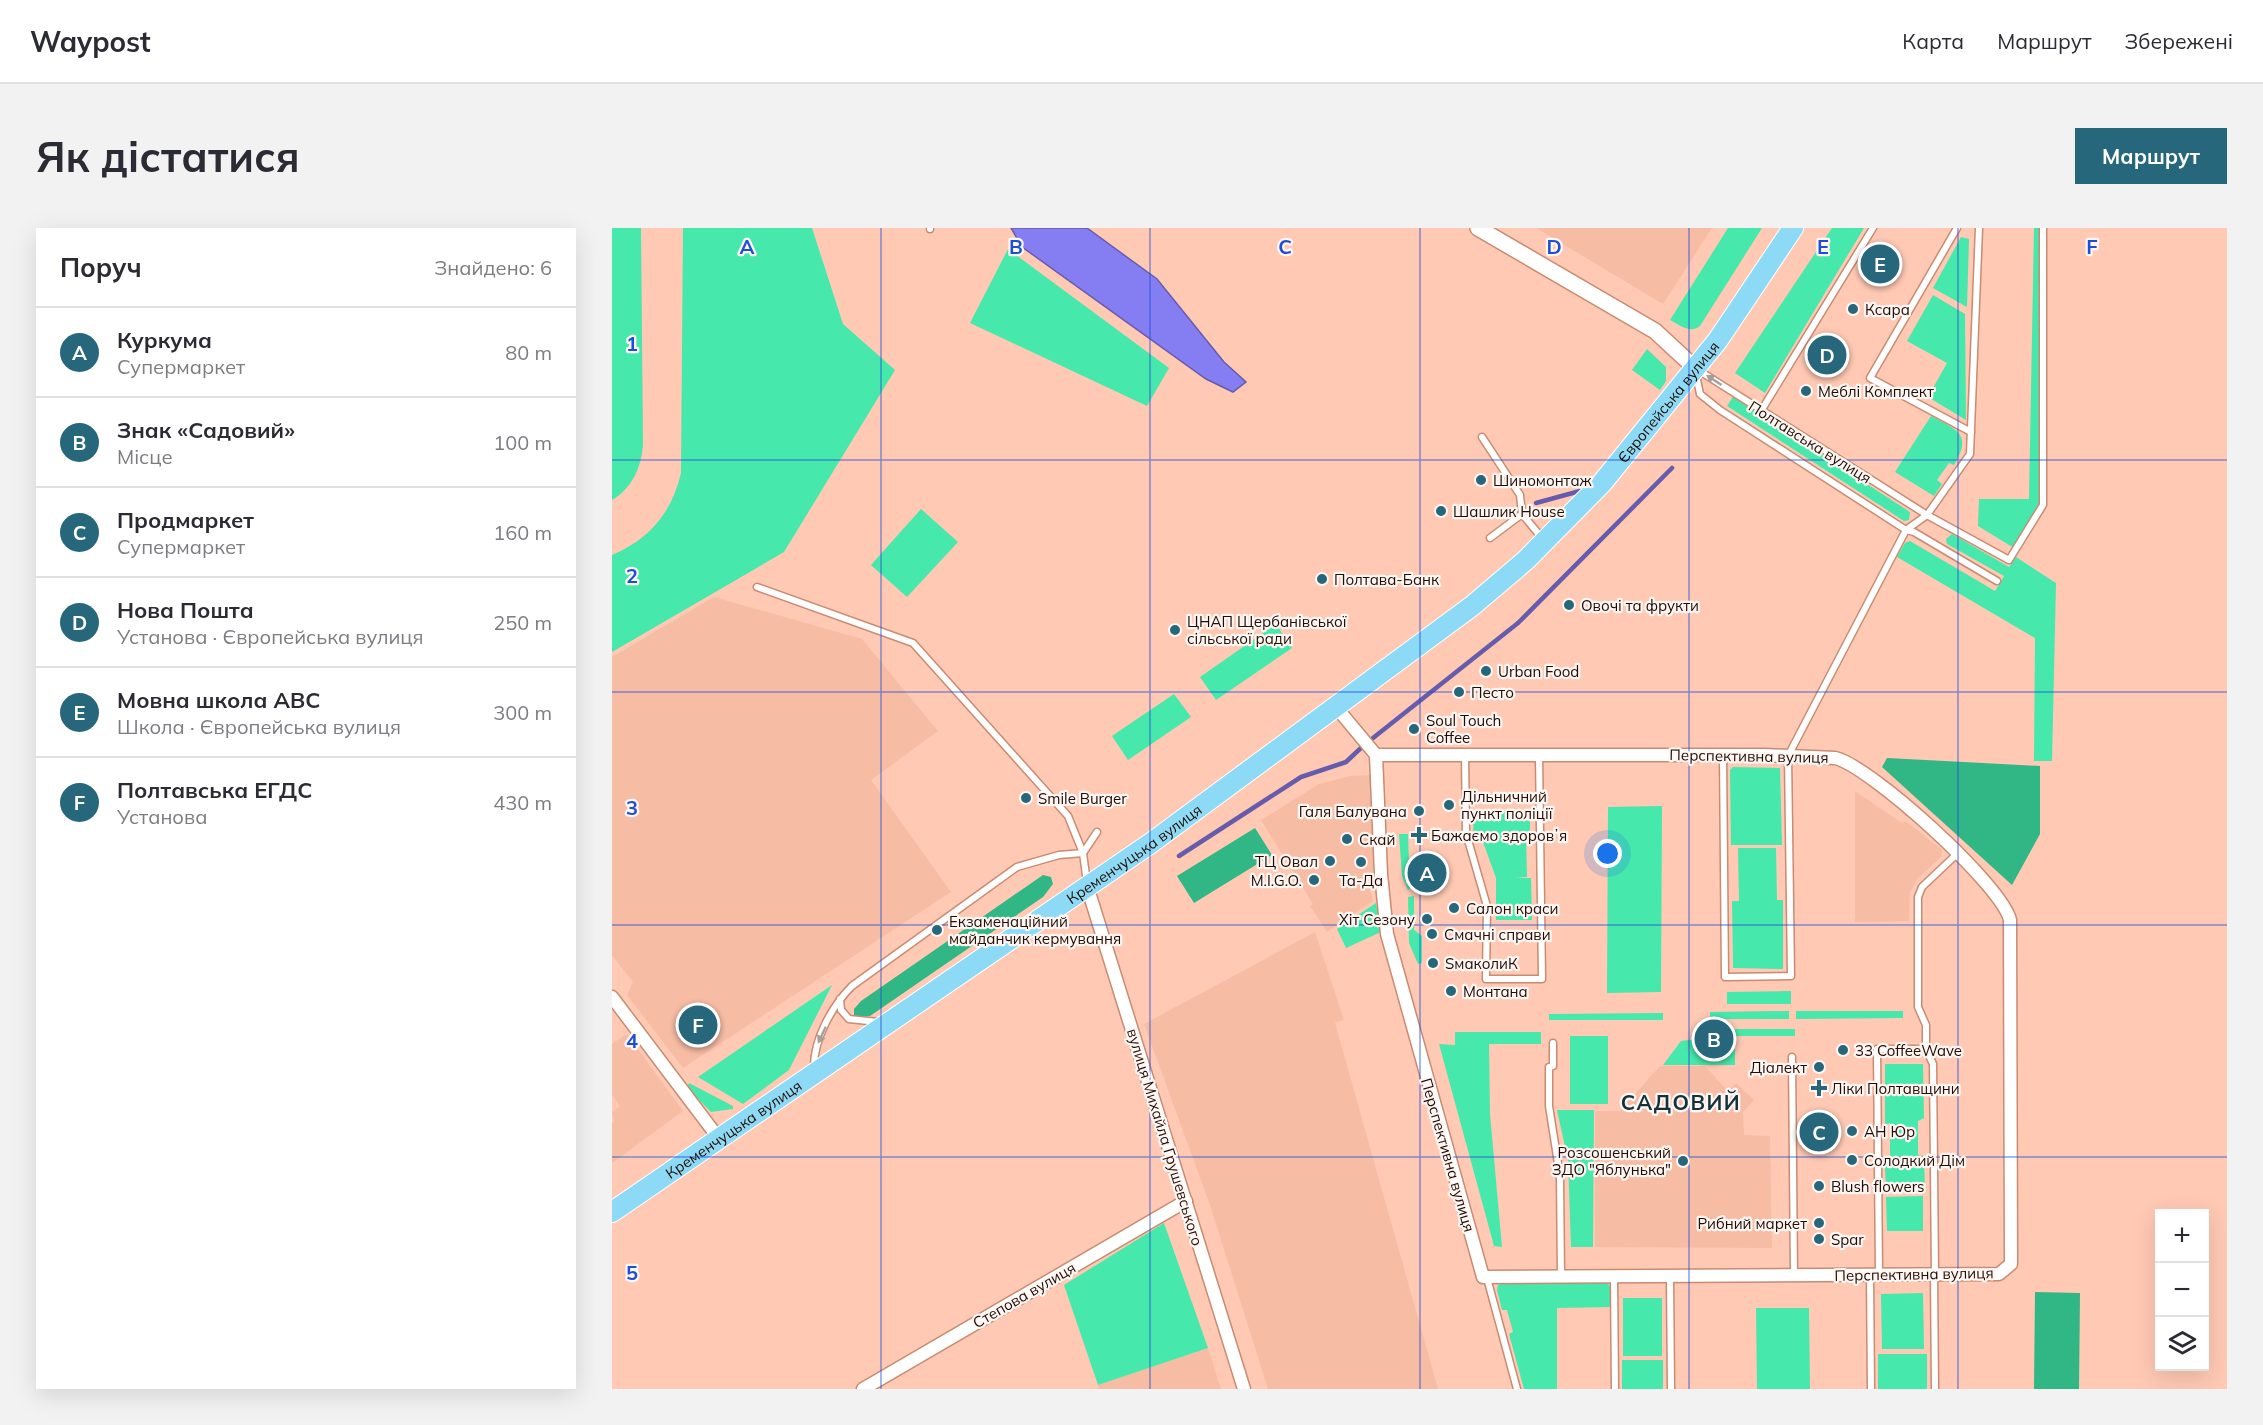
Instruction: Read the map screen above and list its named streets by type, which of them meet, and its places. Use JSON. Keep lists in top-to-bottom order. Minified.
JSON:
{"streets":{"highway":["Європейська вулиця","Кременчуцька вулиця"],"street":["Перспективна вулиця","вулиця Михайла Грушевського","Степова вулиця"],"lane":["Полтавська вулиця"]},"crossings":[["Європейська вулиця","Полтавська вулиця"],["Європейська вулиця","Кременчуцька вулиця"],["Кременчуцька вулиця","вулиця Михайла Грушевського"],["вулиця Михайла Грушевського","Степова вулиця"]],"districts":["САДОВИЙ"],"places":{"other":["Ксара","Меблі Комплект","Шиномонтаж","Шашлик House","Полтава-Банк","Овочі та фрукти","ЦНАП Щербанівської сільської ради","Urban Food","Песто","Soul Touch Coffee","Smile Burger","Дільничний пункт поліції","Галя Балувана","Скай","ТЦ Овал","Та-Да","M.I.G.O.","Салон краси","Хіт Сезону","Екзаменаційний майданчик кермування","Смачні справи","SмаколиК","Монтана","33 CoffeeWave","Діалект","АН Юр","Солодкий Дім","Розсошенський ЗДО \"Яблунька\"","Blush flowers","Рибний маркет","Spar"],"health":["Бажаємо здоровʼя","Ліки Полтавщини"]},"page":{"header":"Waypost","nav":["Карта","Маршрут","Збережені"],"buttons":"Маршрут","title":"Як дістатися","heading":["Поруч","Знайдено: 6"],"pins":["E","D","A","F","B","C"],"list":[{"mark":"A","name":"Куркума","note":"Супермаркет","value":"80 m"},{"mark":"B","name":"Знак «Садовий»","note":"Місце","value":"100 m"},{"mark":"C","name":"Продмаркет","note":"Супермаркет","value":"160 m"},{"mark":"D","name":"Нова Пошта","note":"Установа · Європейська вулиця","value":"250 m"},{"mark":"E","name":"Мовна школа ABC","note":"Школа · Європейська вулиця","value":"300 m"},{"mark":"F","name":"Полтавська ЕГДС","note":"Установа","value":"430 m"}],"map_buttons":["+","−"]},"grid":{"columns":["A","B","C","D","E","F"],"rows":["1","2","3","4","5"]}}
